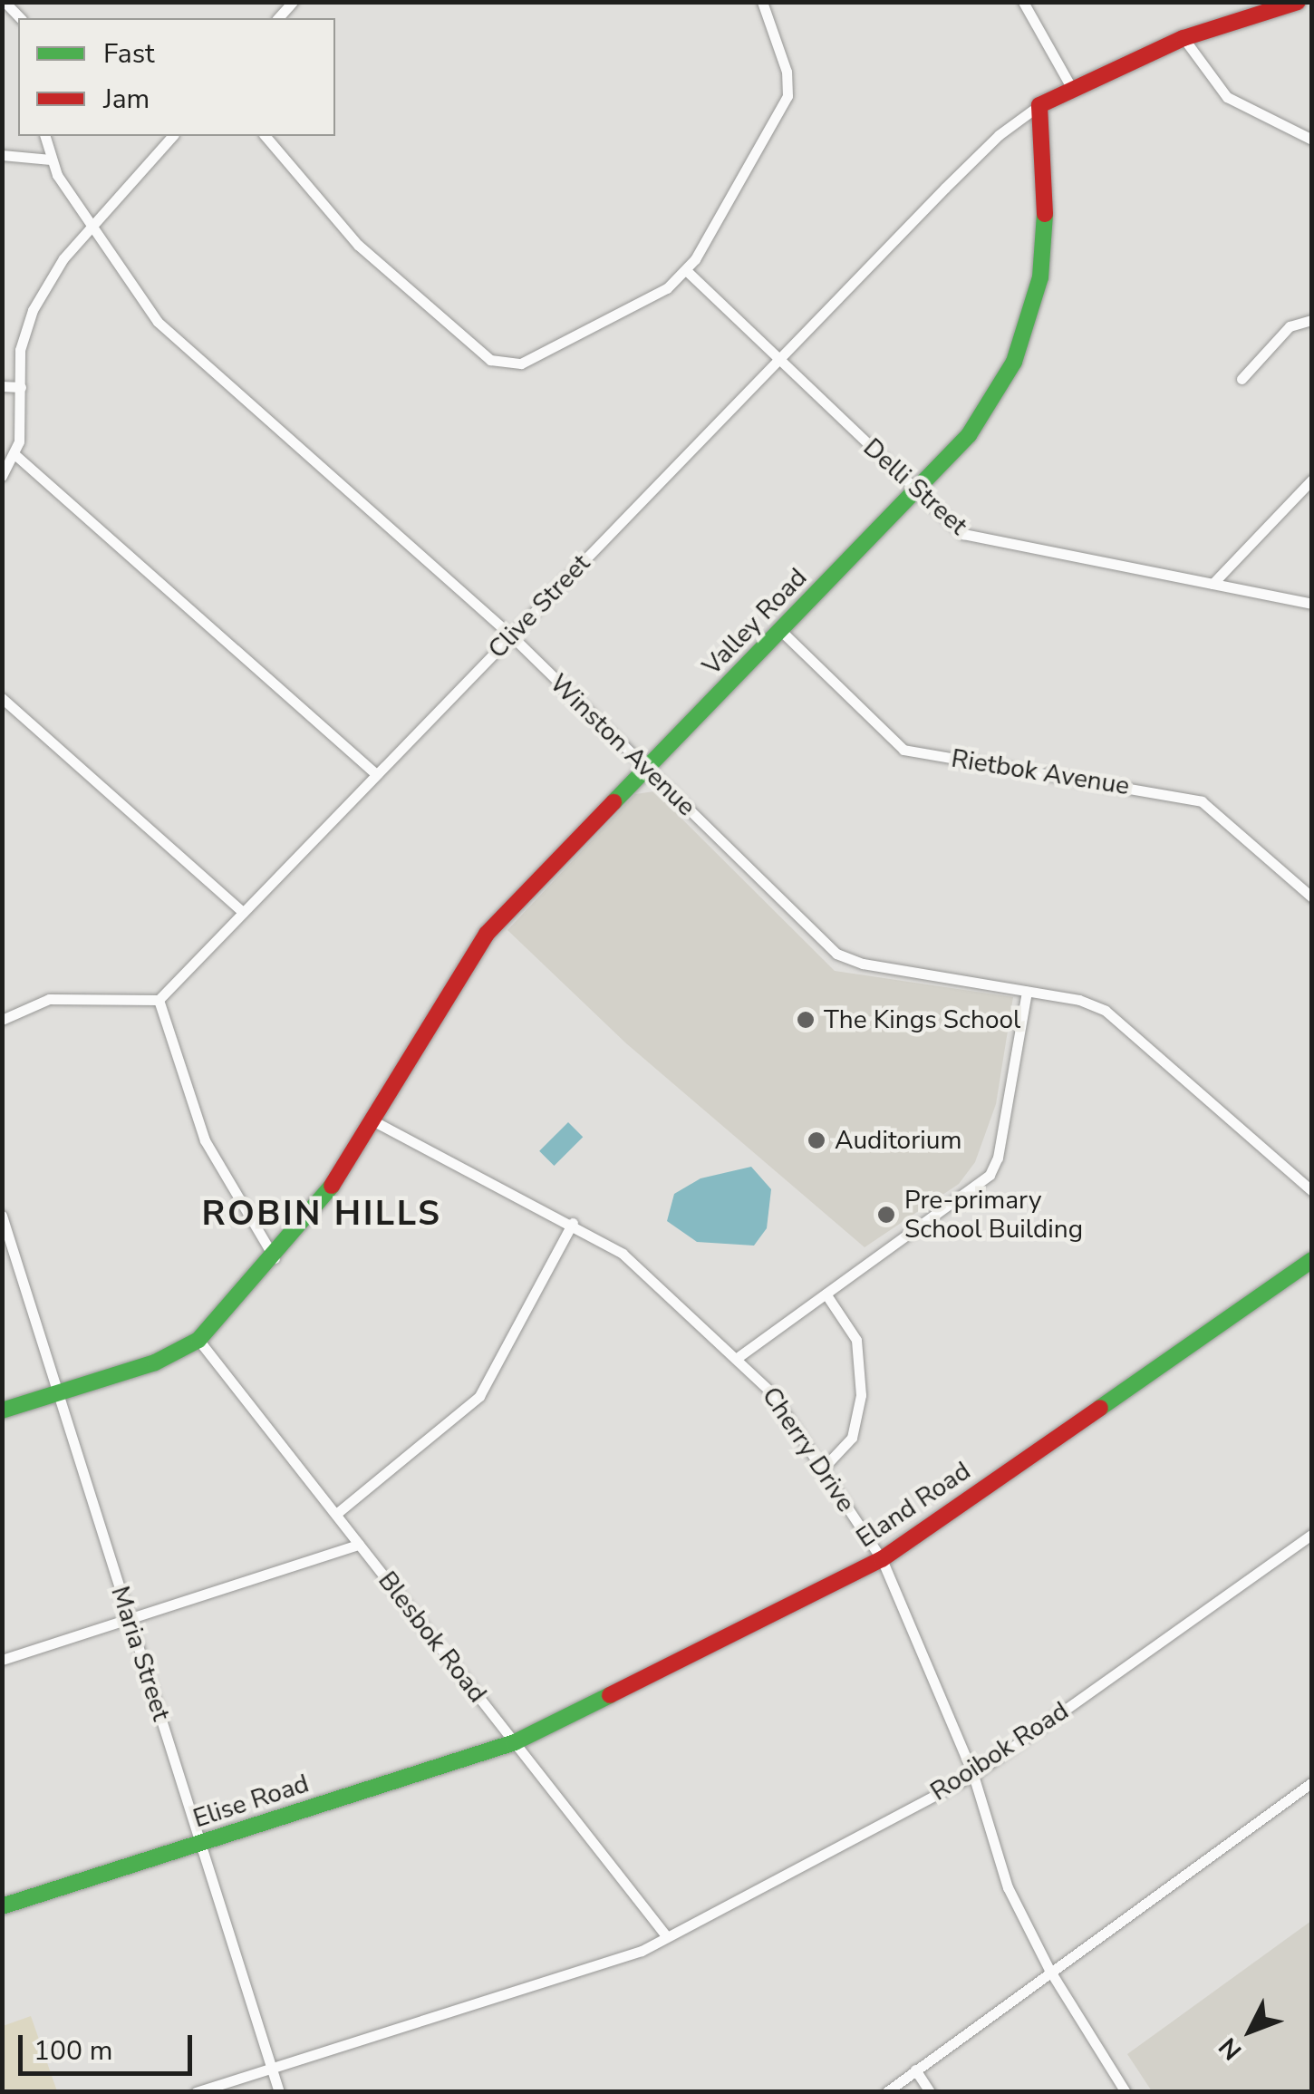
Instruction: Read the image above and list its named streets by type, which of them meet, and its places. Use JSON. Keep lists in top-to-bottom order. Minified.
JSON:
{"streets":{"street":["Delli Street","Clive Street","Valley Road","Winston Avenue","Rietbok Avenue","Cherry Drive","Eland Road","Blesbok Road","Maria Street","Rooibok Road","Elise Road"]},"crossings":[["Delli Street","Clive Street"],["Delli Street","Valley Road"],["Clive Street","Valley Road"],["Clive Street","Winston Avenue"],["Valley Road","Winston Avenue"],["Valley Road","Rietbok Avenue"],["Valley Road","Cherry Drive"],["Valley Road","Blesbok Road"],["Cherry Drive","Eland Road"],["Cherry Drive","Rooibok Road"],["Eland Road","Blesbok Road"],["Eland Road","Elise Road"],["Blesbok Road","Rooibok Road"],["Blesbok Road","Elise Road"],["Maria Street","Rooibok Road"],["Maria Street","Elise Road"]],"districts":["ROBIN HILLS"],"places":["The Kings School","Auditorium","Pre-primary School Building"],"legend":["Fast","Jam"],"scale_bar":"100 m","north":"bottom left"}
